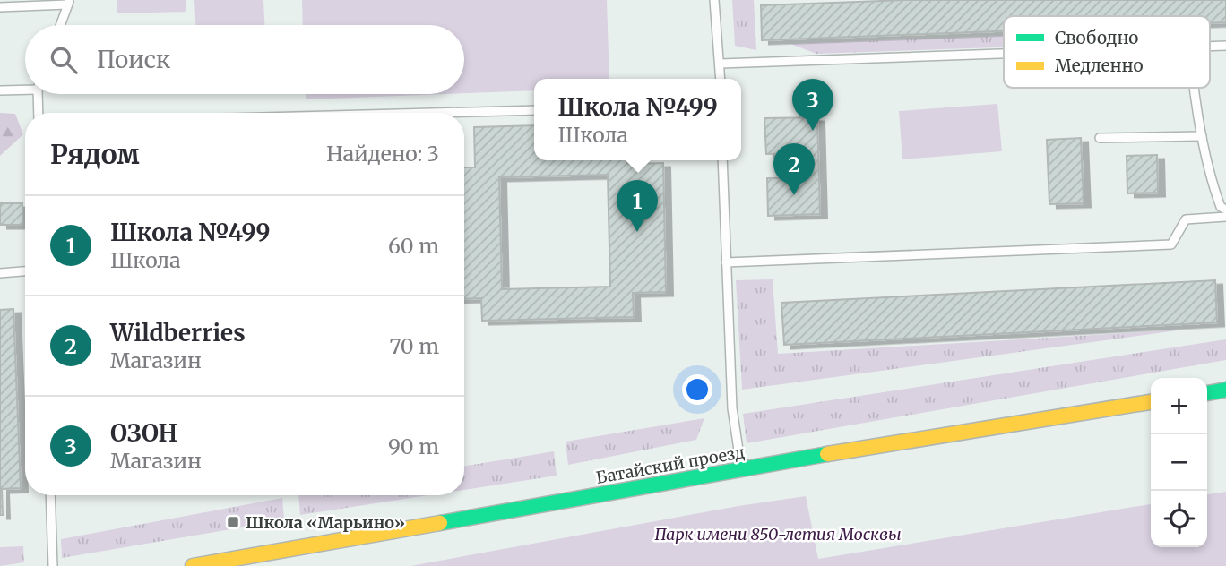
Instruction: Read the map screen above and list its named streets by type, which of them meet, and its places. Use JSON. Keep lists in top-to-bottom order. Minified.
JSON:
{"streets":{"main road":["Батайский проезд"]},"parks":["Парк имени 850-летия Москвы"],"places":{"transit":["Школа «Марьино»"]},"legend":["Свободно","Медленно"],"page":{"search":"Поиск","popup":["Школа №499","Школа"],"pins":["3","2","1"],"heading":["Рядом","Найдено: 3"],"list":[{"mark":"1","name":"Школа №499","note":"Школа","value":"60 m"},{"mark":"2","name":"Wildberries","note":"Магазин","value":"70 m"},{"mark":"3","name":"ОЗОН","note":"Магазин","value":"90 m"}],"map_buttons":["+","−"]}}
